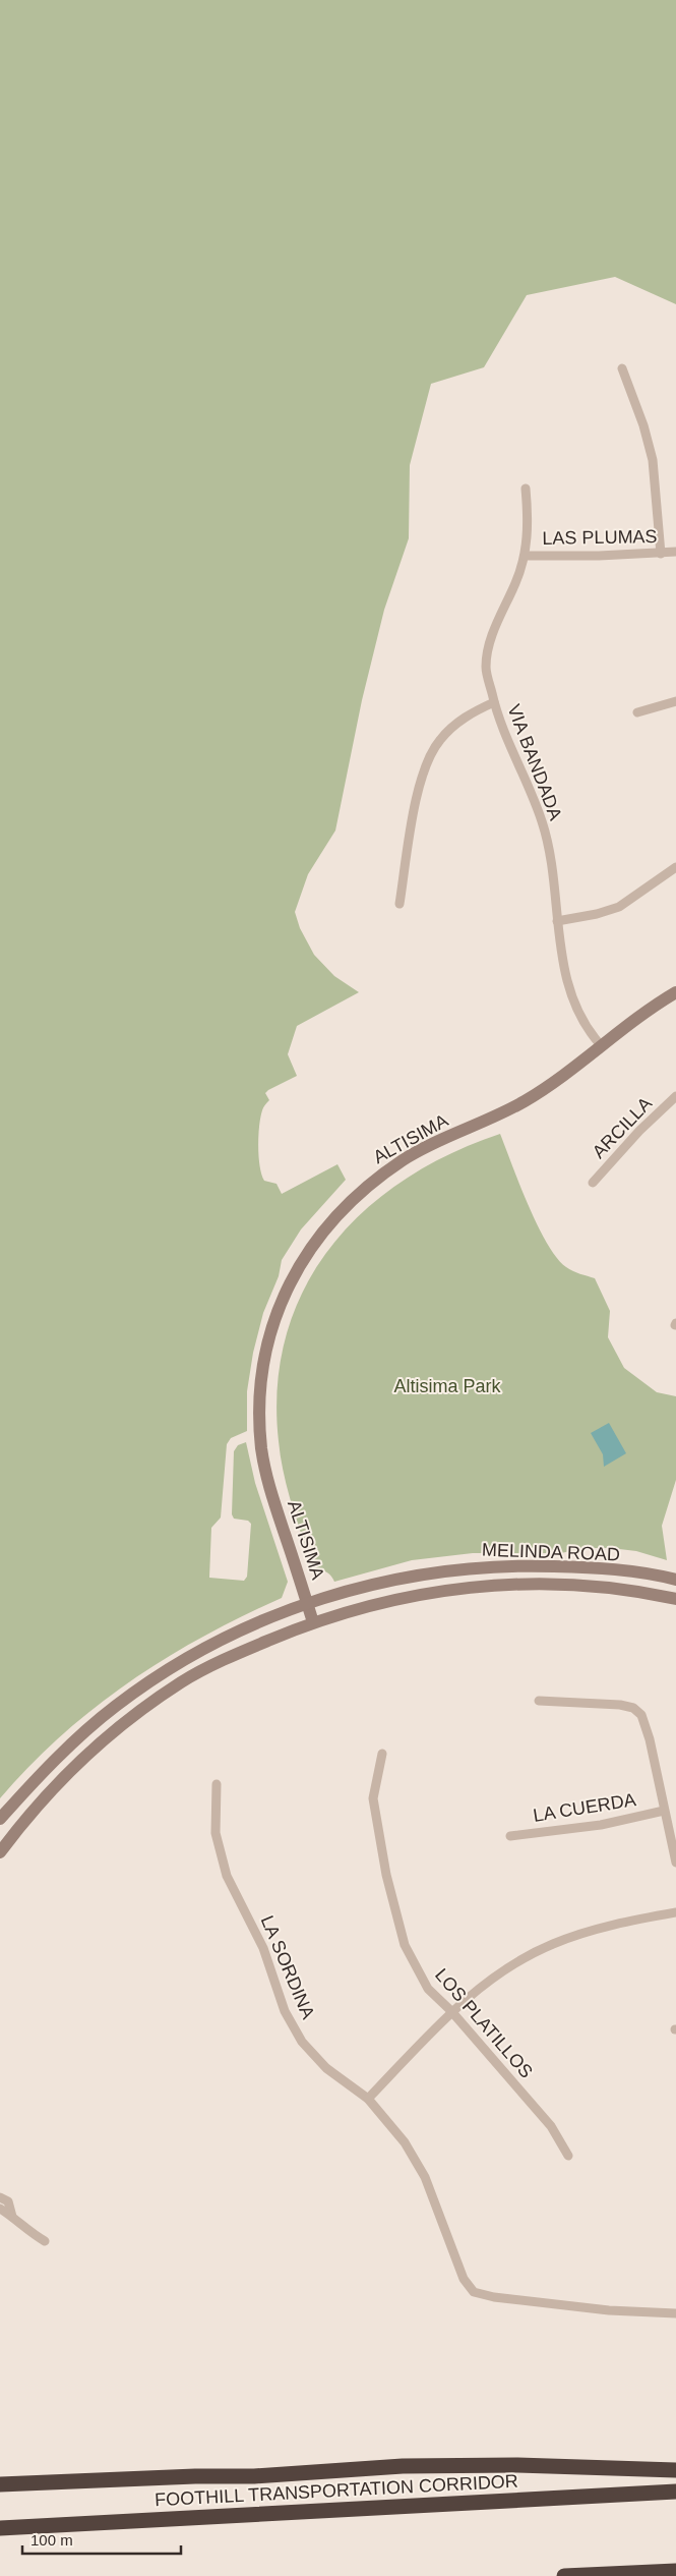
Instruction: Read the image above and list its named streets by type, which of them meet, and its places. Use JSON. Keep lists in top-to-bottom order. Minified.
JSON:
{"streets":{"highway":["FOOTHILL TRANSPORTATION CORRIDOR"],"main road":["ALTISIMA","MELINDA ROAD"],"street":["LAS PLUMAS","VIA BANDADA","ARCILLA","LA CUERDA","LA SORDINA","LOS PLATILLOS"]},"crossings":[["LAS PLUMAS","VIA BANDADA"],["VIA BANDADA","ALTISIMA"],["ALTISIMA","MELINDA ROAD"]],"parks":["Altisima Park"],"scale_bar":"100 m"}
